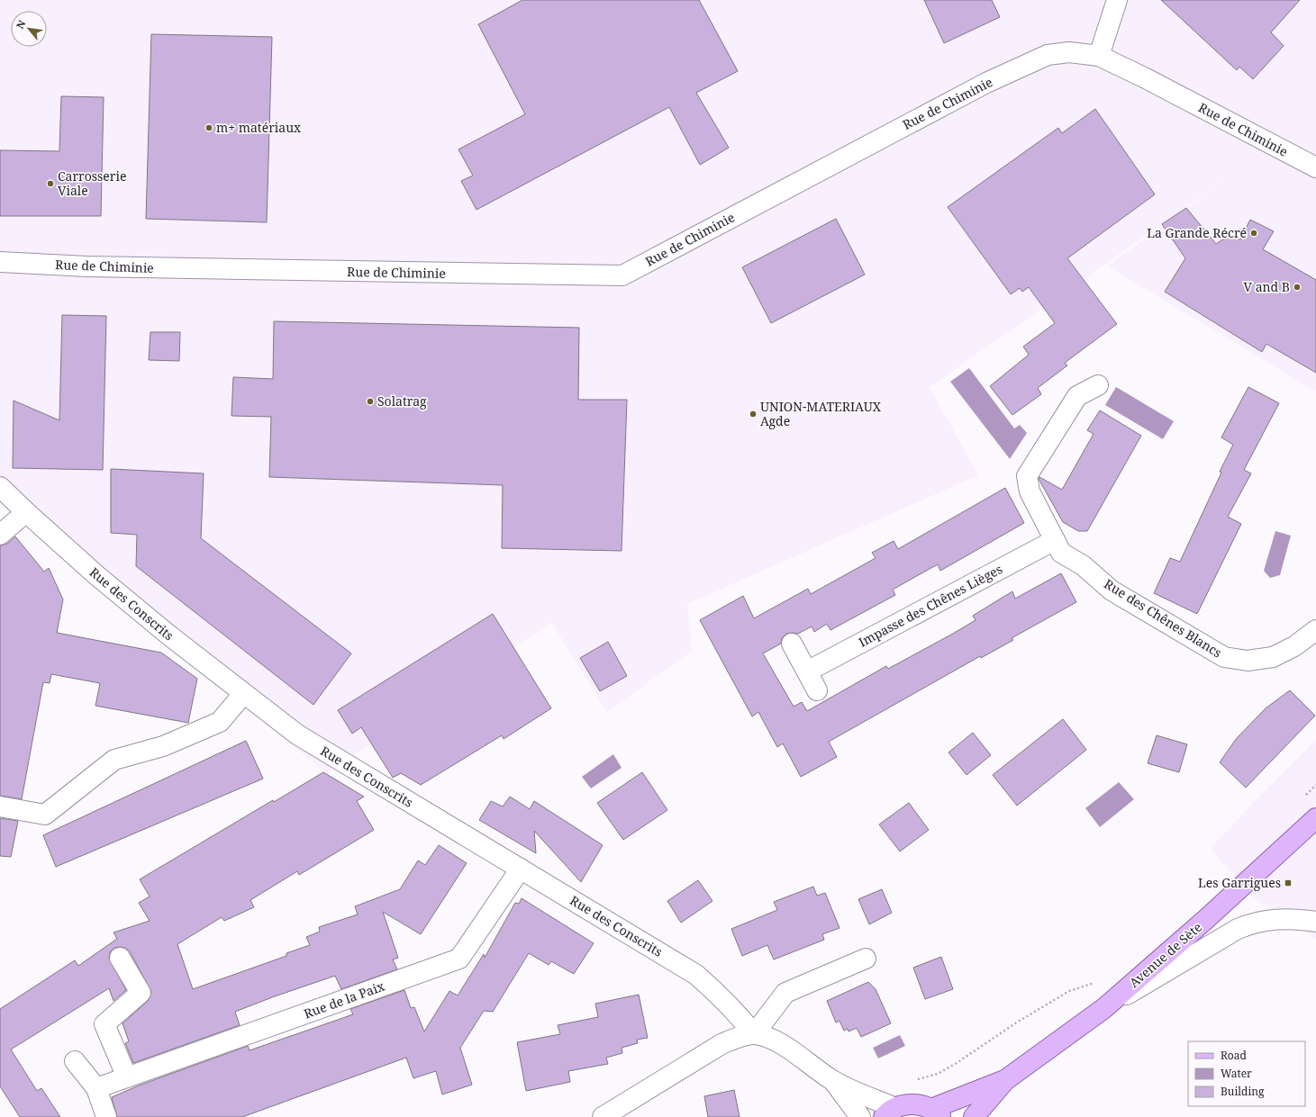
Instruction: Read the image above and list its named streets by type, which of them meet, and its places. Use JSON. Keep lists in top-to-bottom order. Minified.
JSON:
{"streets":{"main road":["Avenue de Sète"],"street":["Rue de Chiminie","Rue des Conscrits","Impasse des Chênes Lièges","Rue des Chênes Blancs","Rue de la Paix"]},"crossings":[["Rue des Conscrits","Rue de la Paix"],["Impasse des Chênes Lièges","Rue des Chênes Blancs"]],"places":{"other":["m+ matériaux","Carrosserie Viale","La Grande Récré","V and B","Solatrag","UNION-MATERIAUX Agde"],"transit":["Les Garrigues"]},"legend":["Road","Water","Building"],"north":"top left"}
